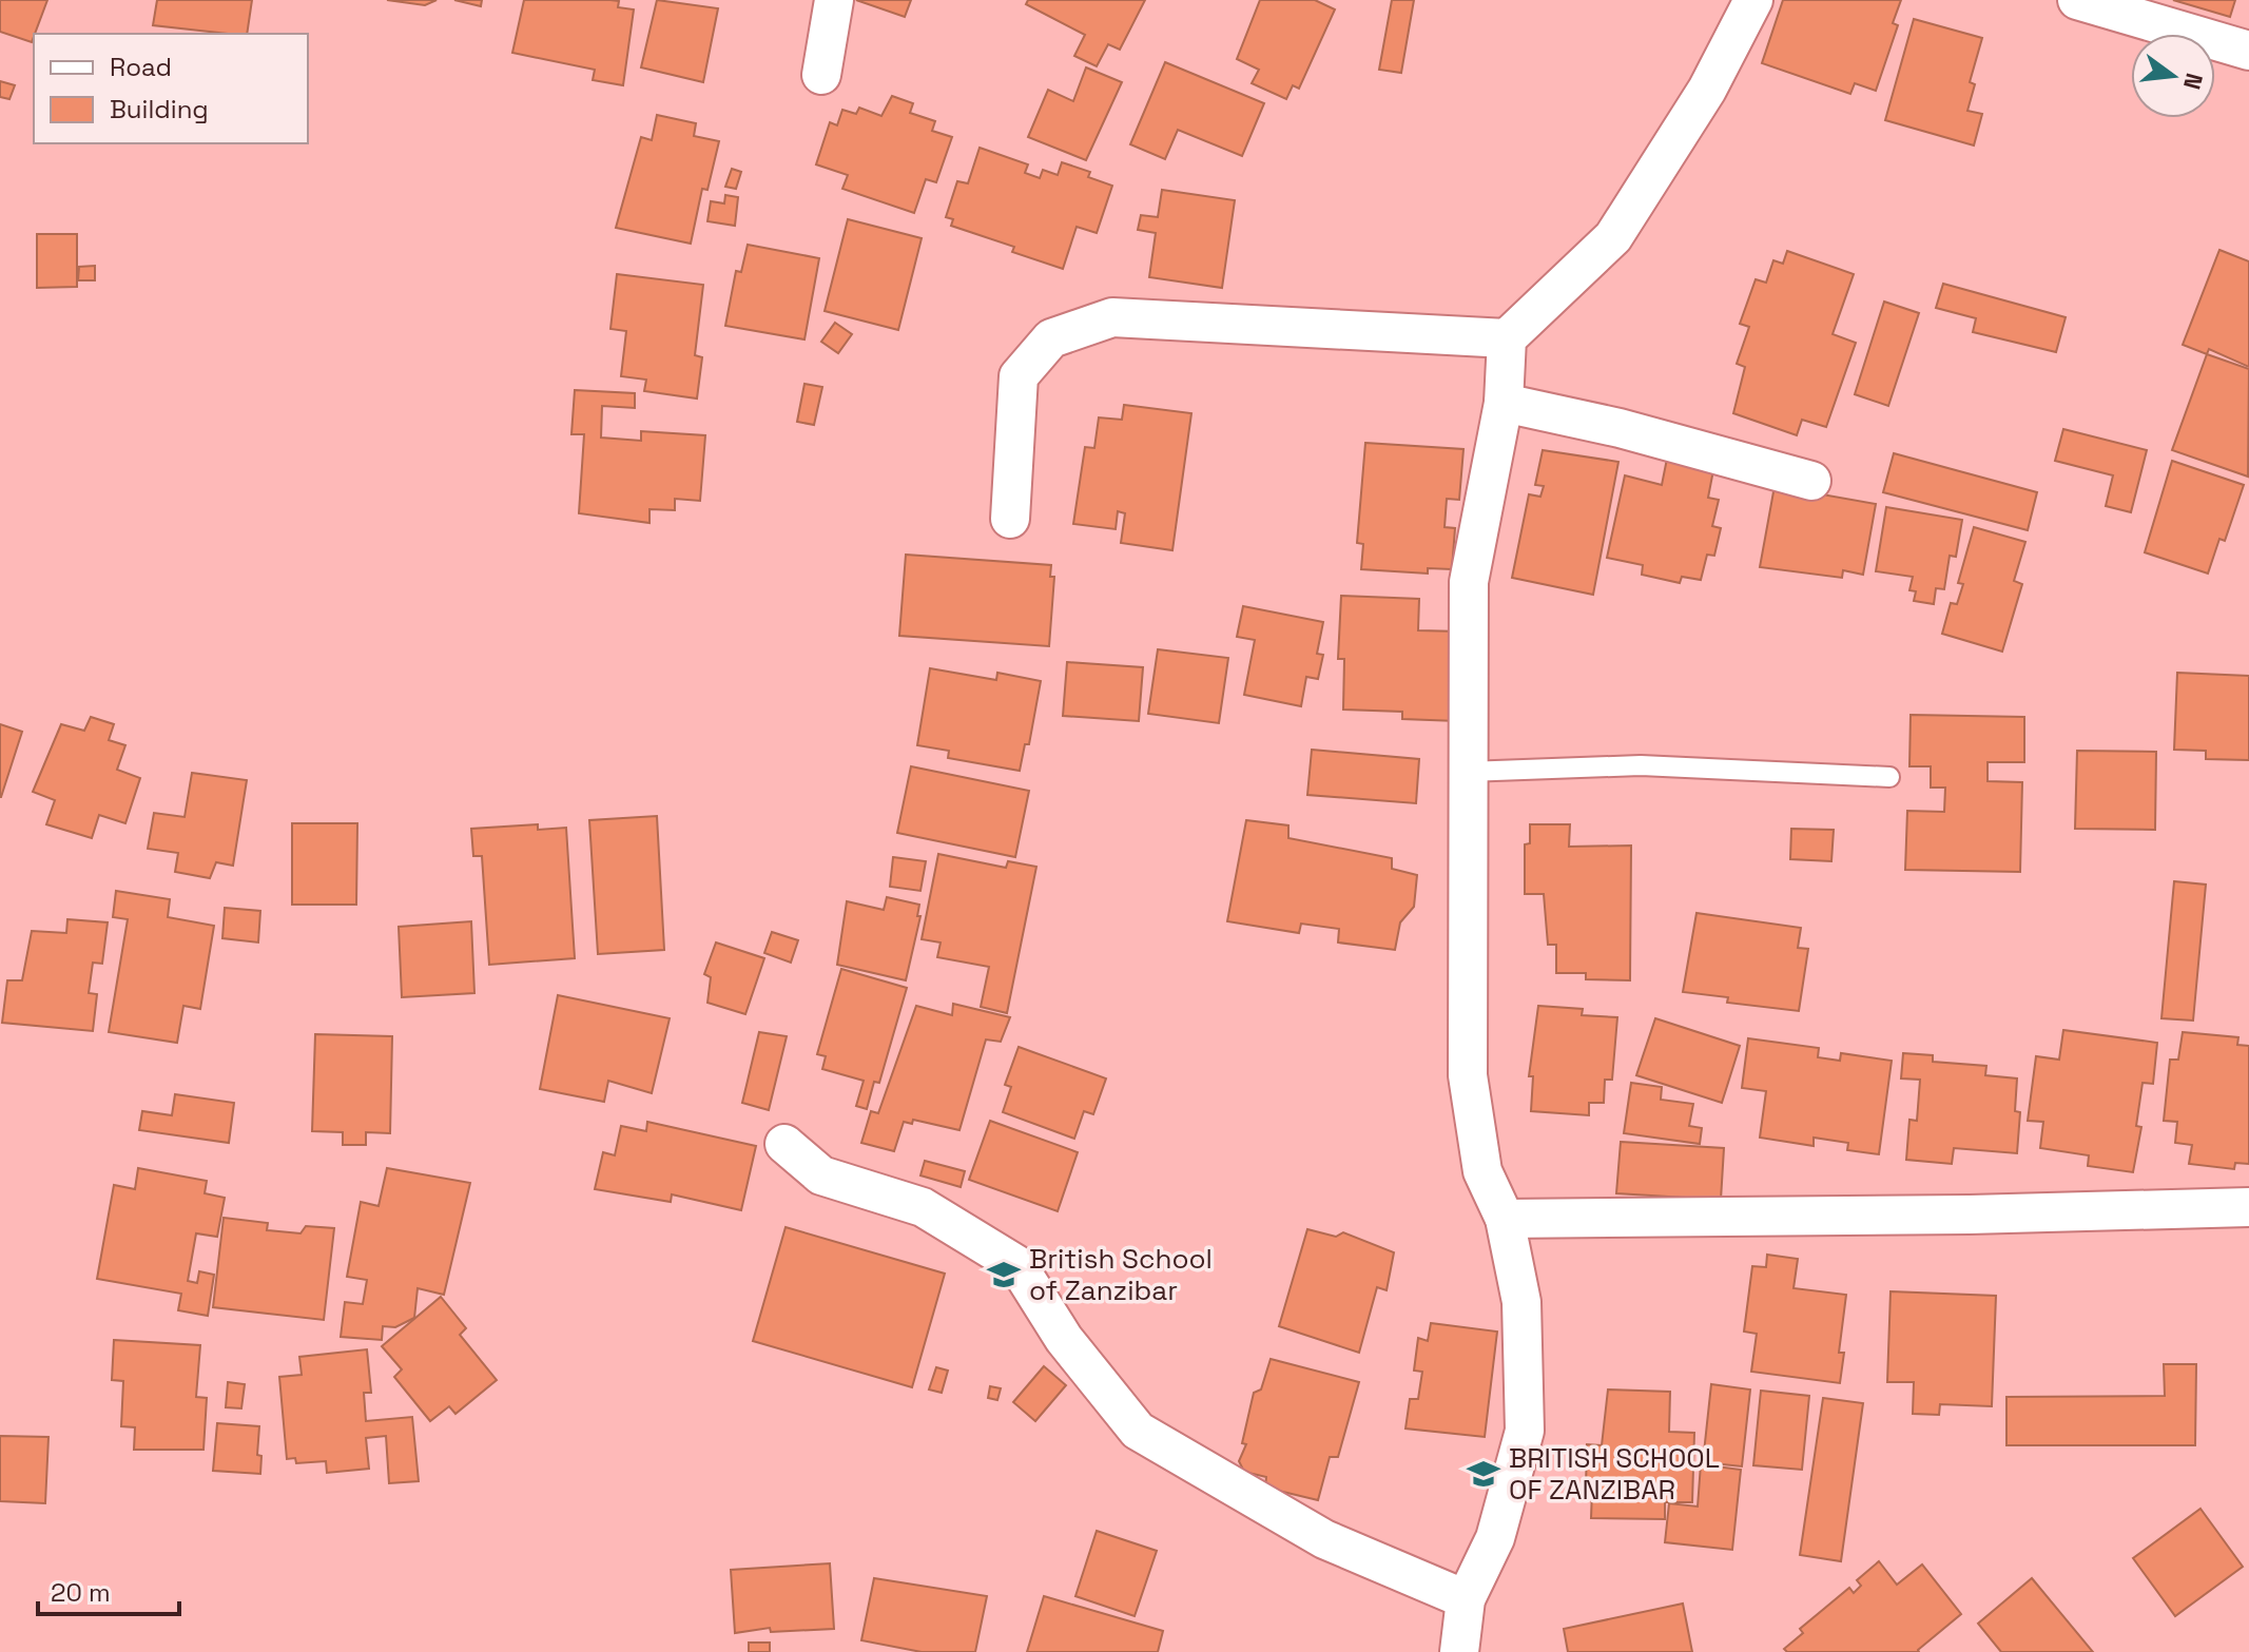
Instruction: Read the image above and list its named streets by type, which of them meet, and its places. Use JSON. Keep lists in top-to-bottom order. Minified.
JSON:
{"places":{"school or university":["British School of Zanzibar","BRITISH SCHOOL OF ZANZIBAR"]},"legend":["Road","Building"],"scale_bar":"20 m","north":"right"}
